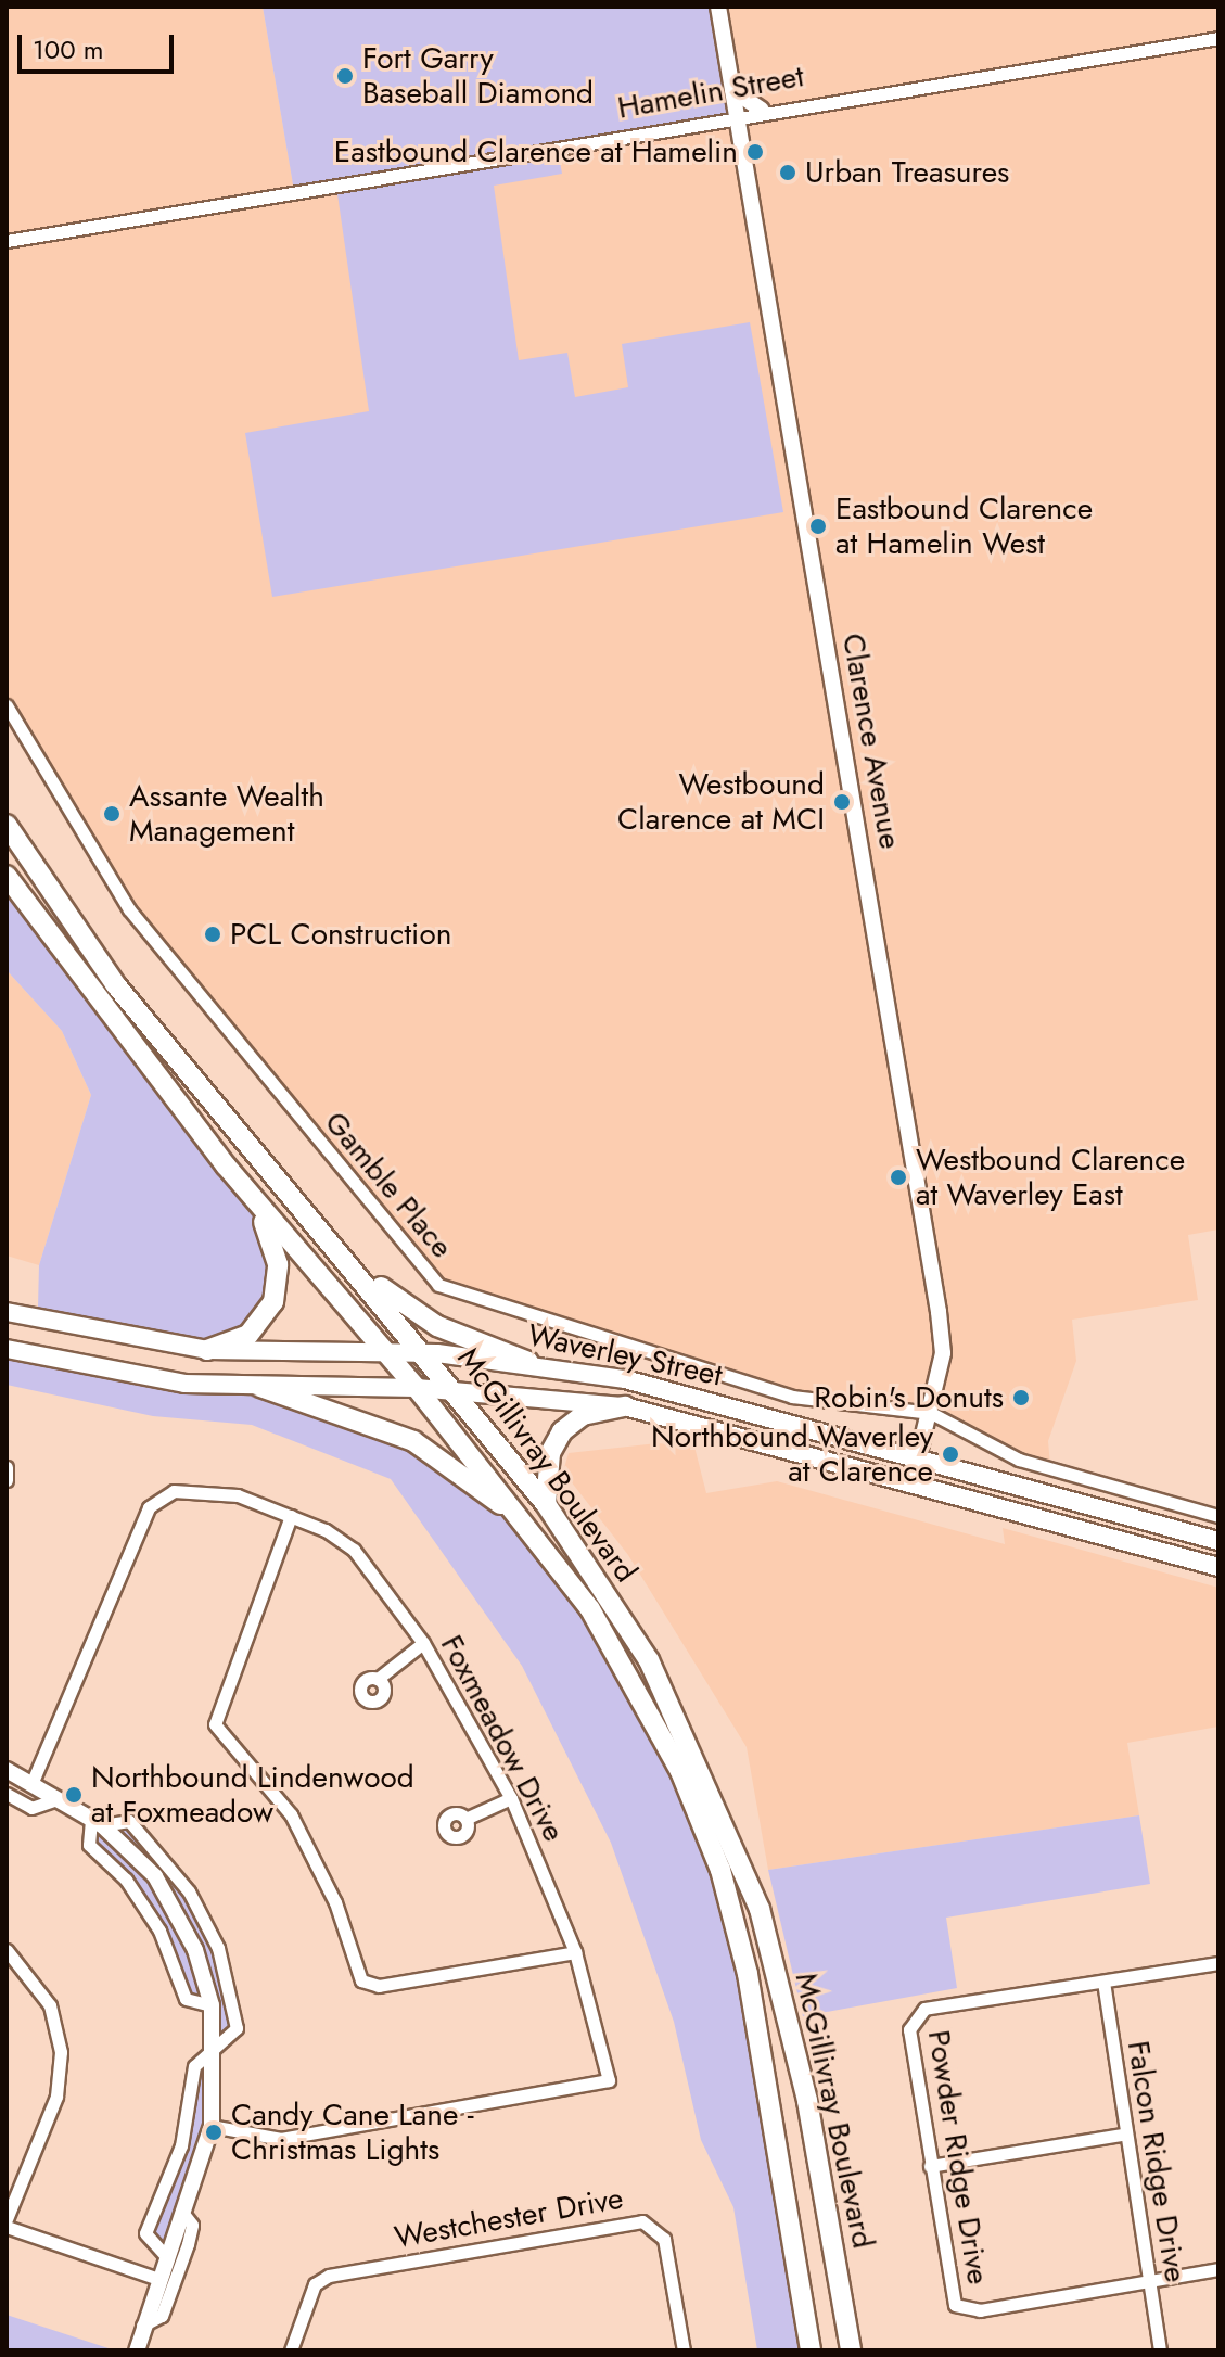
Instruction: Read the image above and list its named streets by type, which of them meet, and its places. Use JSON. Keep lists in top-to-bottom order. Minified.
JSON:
{"streets":{"main road":["Waverley Street","McGillivray Boulevard"],"street":["Hamelin Street","Clarence Avenue","Gamble Place","Foxmeadow Drive","Powder Ridge Drive","Falcon Ridge Drive","Westchester Drive"]},"crossings":[["Hamelin Street","Clarence Avenue"],["Clarence Avenue","Gamble Place"],["Clarence Avenue","Waverley Street"],["Waverley Street","McGillivray Boulevard"],["Powder Ridge Drive","Falcon Ridge Drive"]],"places":["Fort Garry Baseball Diamond","Eastbound Clarence at Hamelin","Urban Treasures","Eastbound Clarence at Hamelin West","Westbound Clarence at MCI","Assante Wealth Management","PCL Construction","Westbound Clarence at Waverley East","Robin's Donuts","Northbound Waverley at Clarence","Northbound Lindenwood at Foxmeadow","Candy Cane Lane - Christmas Lights"],"scale_bar":"100 m"}
